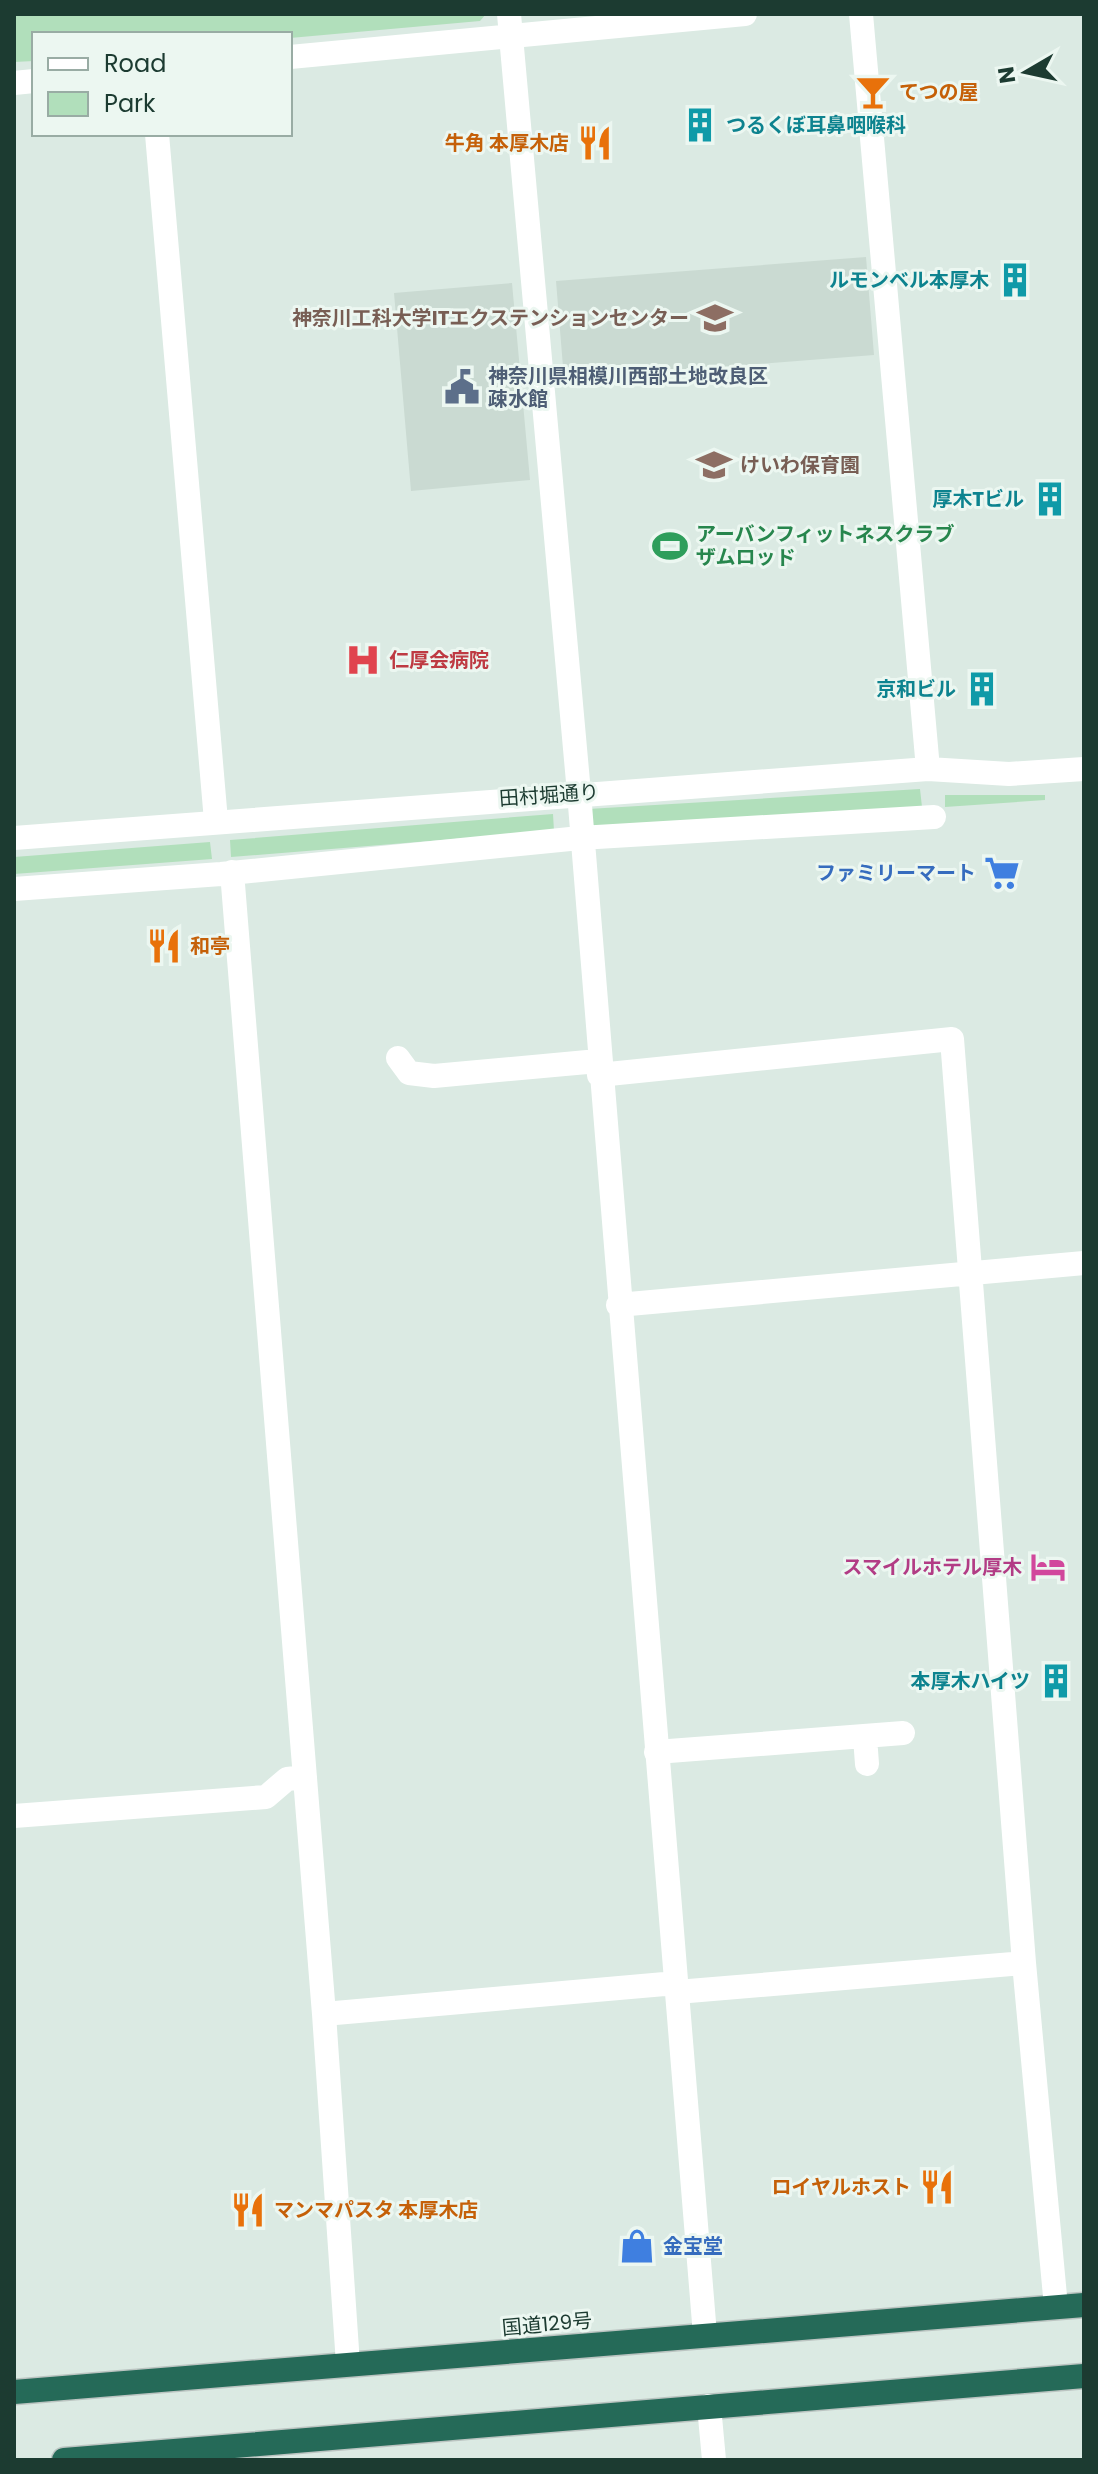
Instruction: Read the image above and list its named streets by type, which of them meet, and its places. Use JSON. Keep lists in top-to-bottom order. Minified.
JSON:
{"streets":{"highway":["国道129号"],"street":["田村堀通り"]},"places":{"bar":["てつの屋"],"building":["つるくぼ耳鼻咽喉科","ルモンベル本厚木","厚木Tビル","京和ビル","本厚木ハイツ"],"restaurant":["牛角 本厚木店","和亭","ロイヤルホスト","マンマパスタ 本厚木店"],"school or university":["神奈川工科大学ITエクステンションセンター","けいわ保育園"],"public building":["神奈川県相模川西部土地改良区 疎水館"],"sports":["アーバンフィットネスクラブ ザムロッド"],"hospital":["仁厚会病院"],"supermarket":["ファミリーマート"],"hotel":["スマイルホテル厚木"],"shop":["金宝堂"]},"legend":["Road","Park"],"north":"left"}
